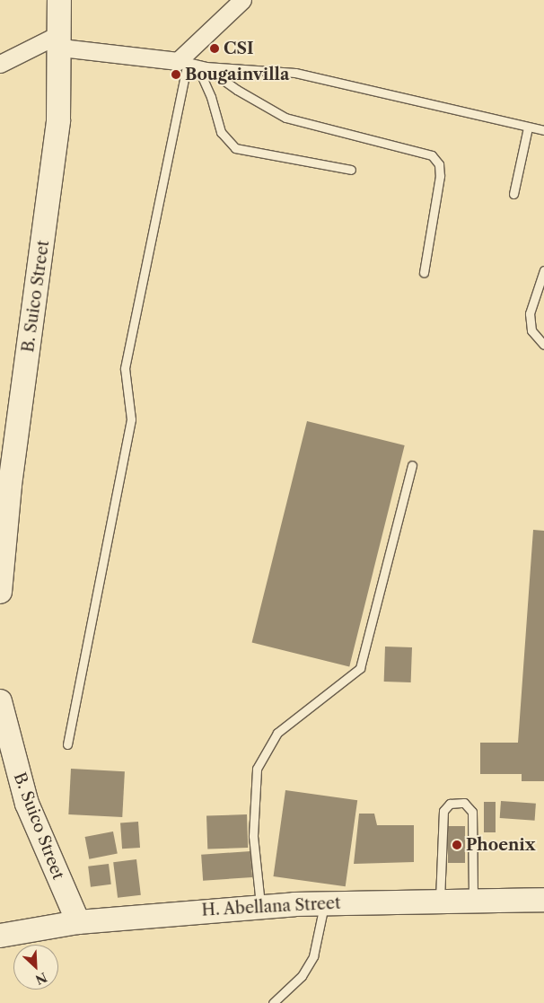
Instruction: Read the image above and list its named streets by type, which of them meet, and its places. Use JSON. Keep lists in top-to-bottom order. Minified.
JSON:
{"streets":{"street":["B. Suico Street","H. Abellana Street"]},"crossings":[["B. Suico Street","H. Abellana Street"]],"places":["CSI","Bougainvilla","Phoenix"],"north":"bottom right"}
